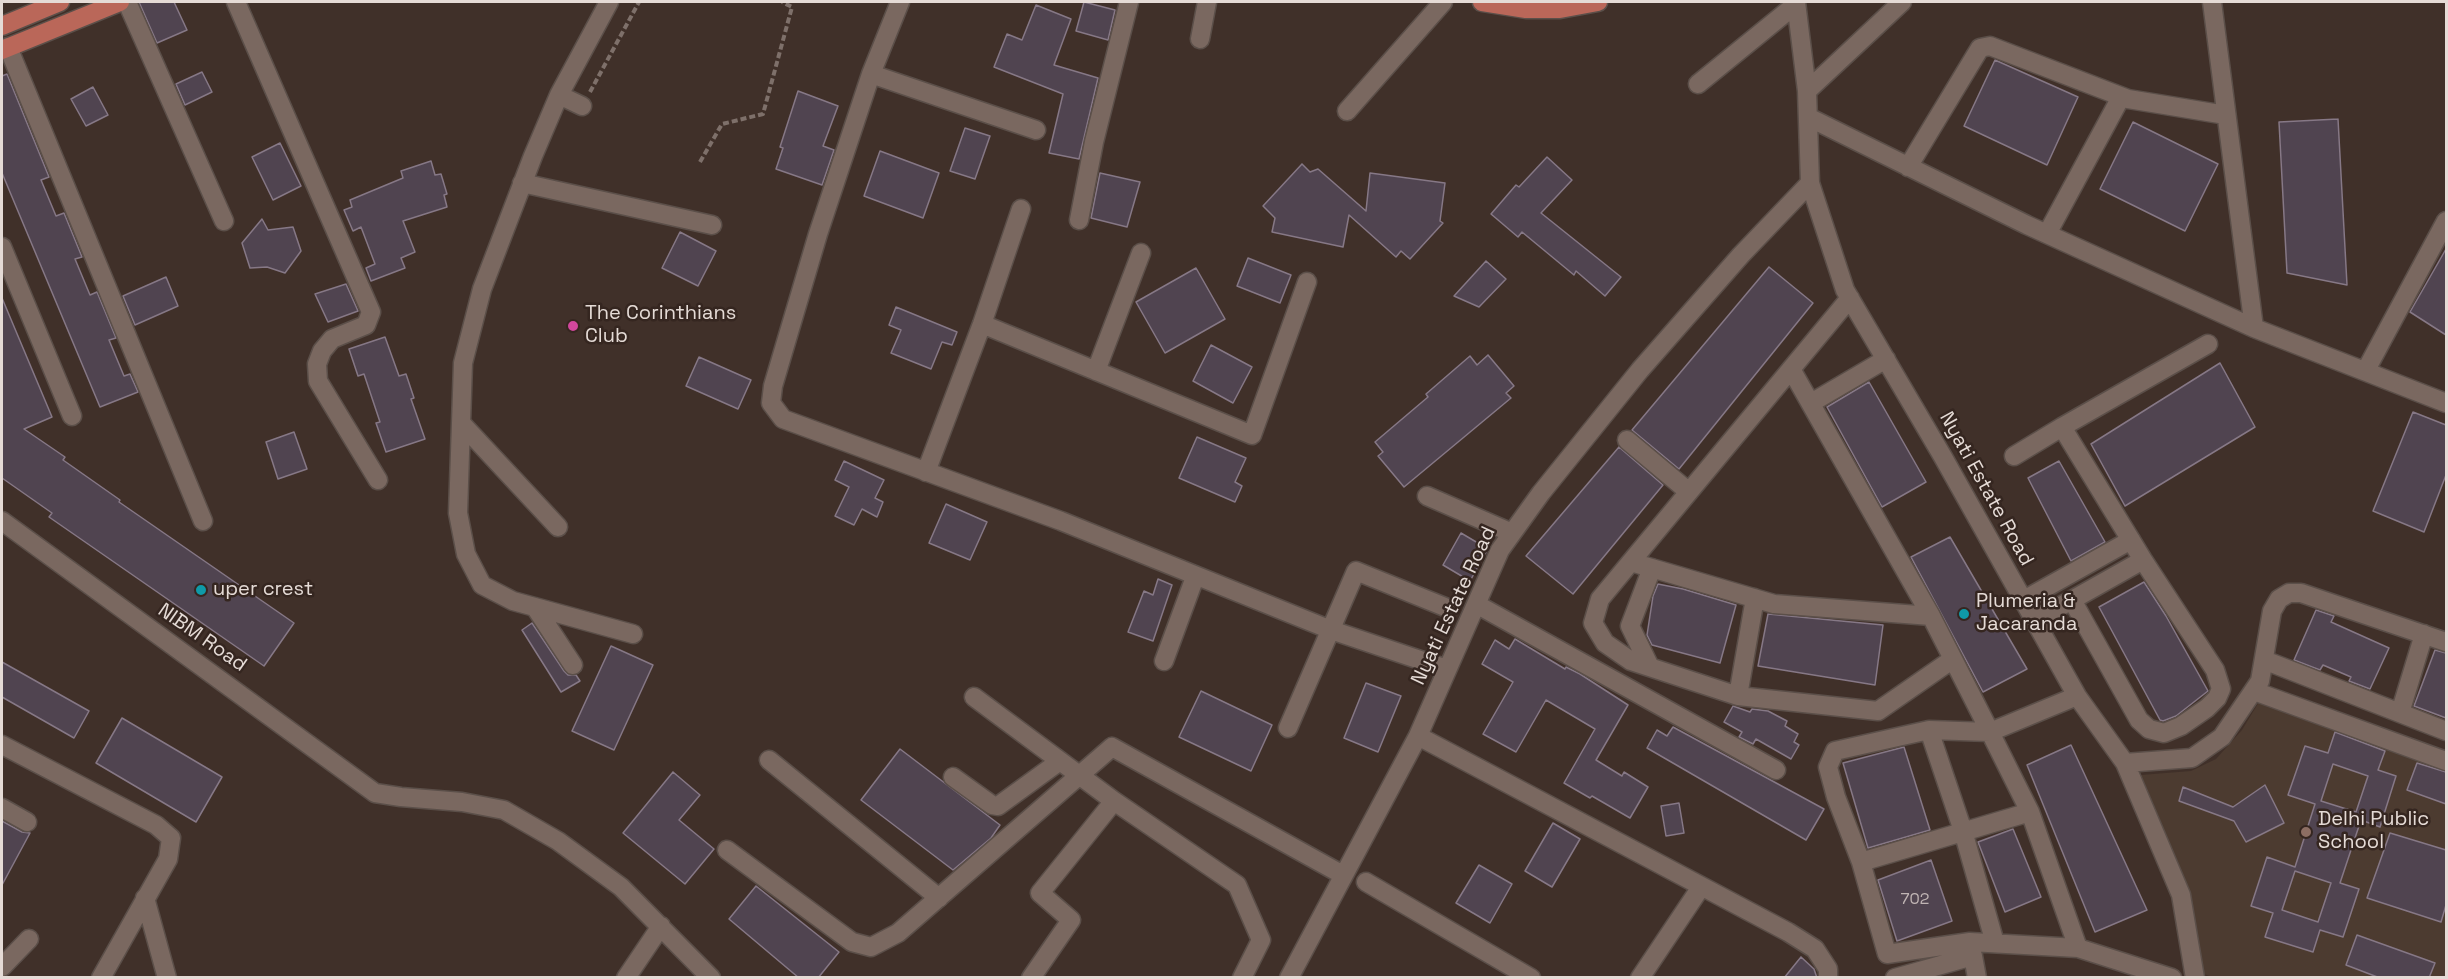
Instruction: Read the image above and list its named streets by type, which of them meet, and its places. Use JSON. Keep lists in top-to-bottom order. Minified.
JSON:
{"streets":{"street":["Nyati Estate Road","NIBM Road"]},"places":["The Corinthians Club","uper crest","Plumeria & Jacaranda","Delhi Public School"],"house_numbers":["702"]}
